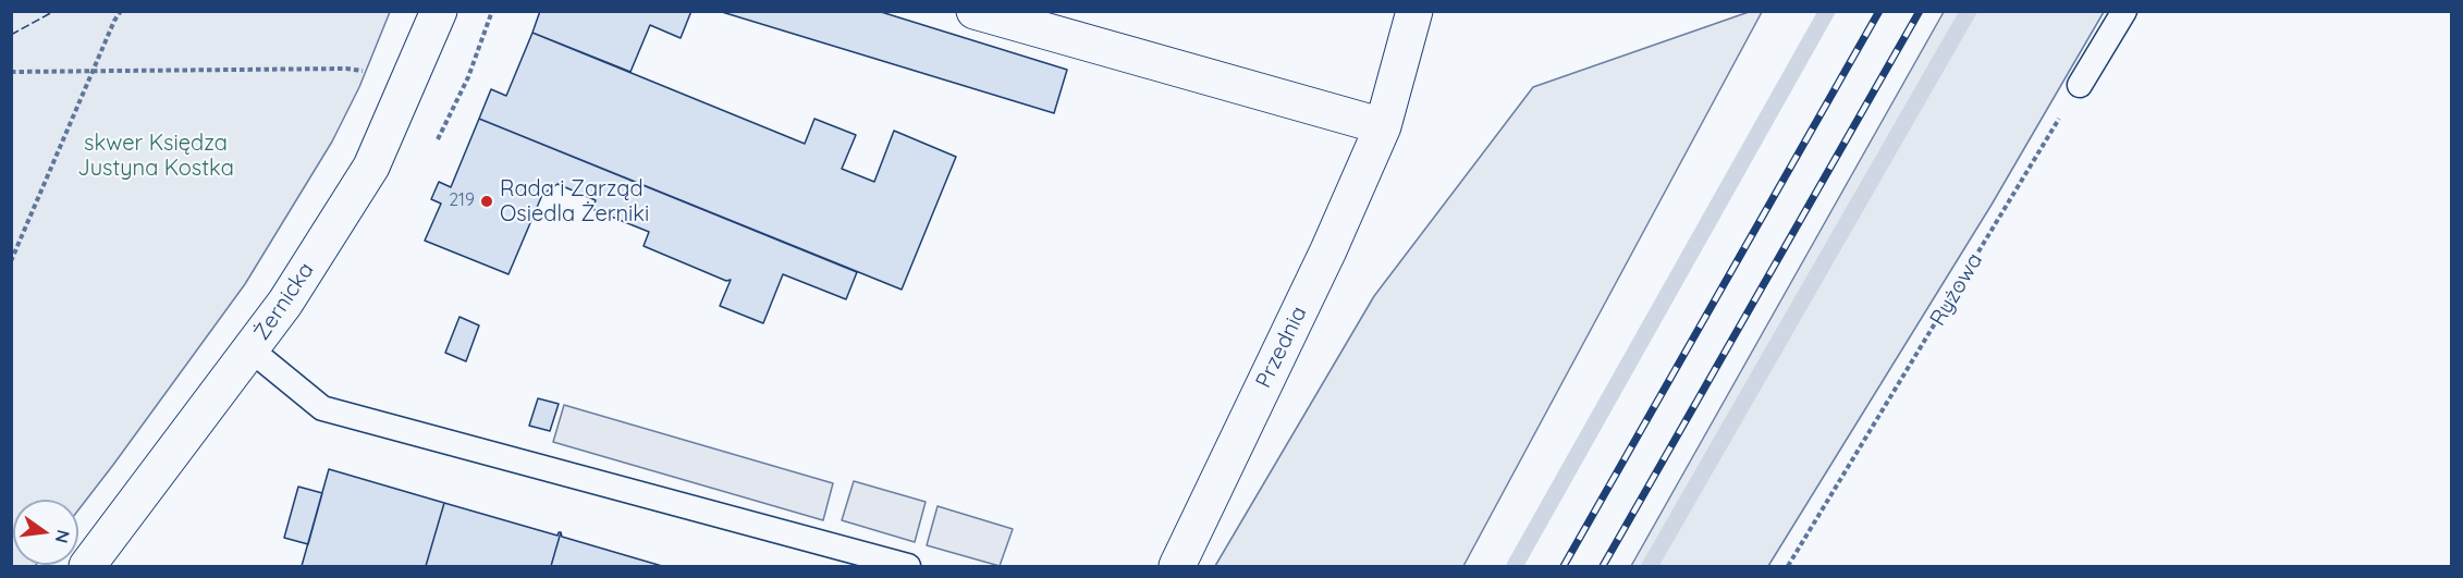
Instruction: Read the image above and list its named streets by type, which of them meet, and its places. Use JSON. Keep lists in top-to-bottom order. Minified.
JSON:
{"streets":{"street":["Żernicka","Przednia"],"path":["Ryżowa"]},"parks":["skwer Księdza Justyna Kostka"],"places":["Rada i Zarząd Osiedla Żerniki"],"house_numbers":["219"],"north":"right"}
